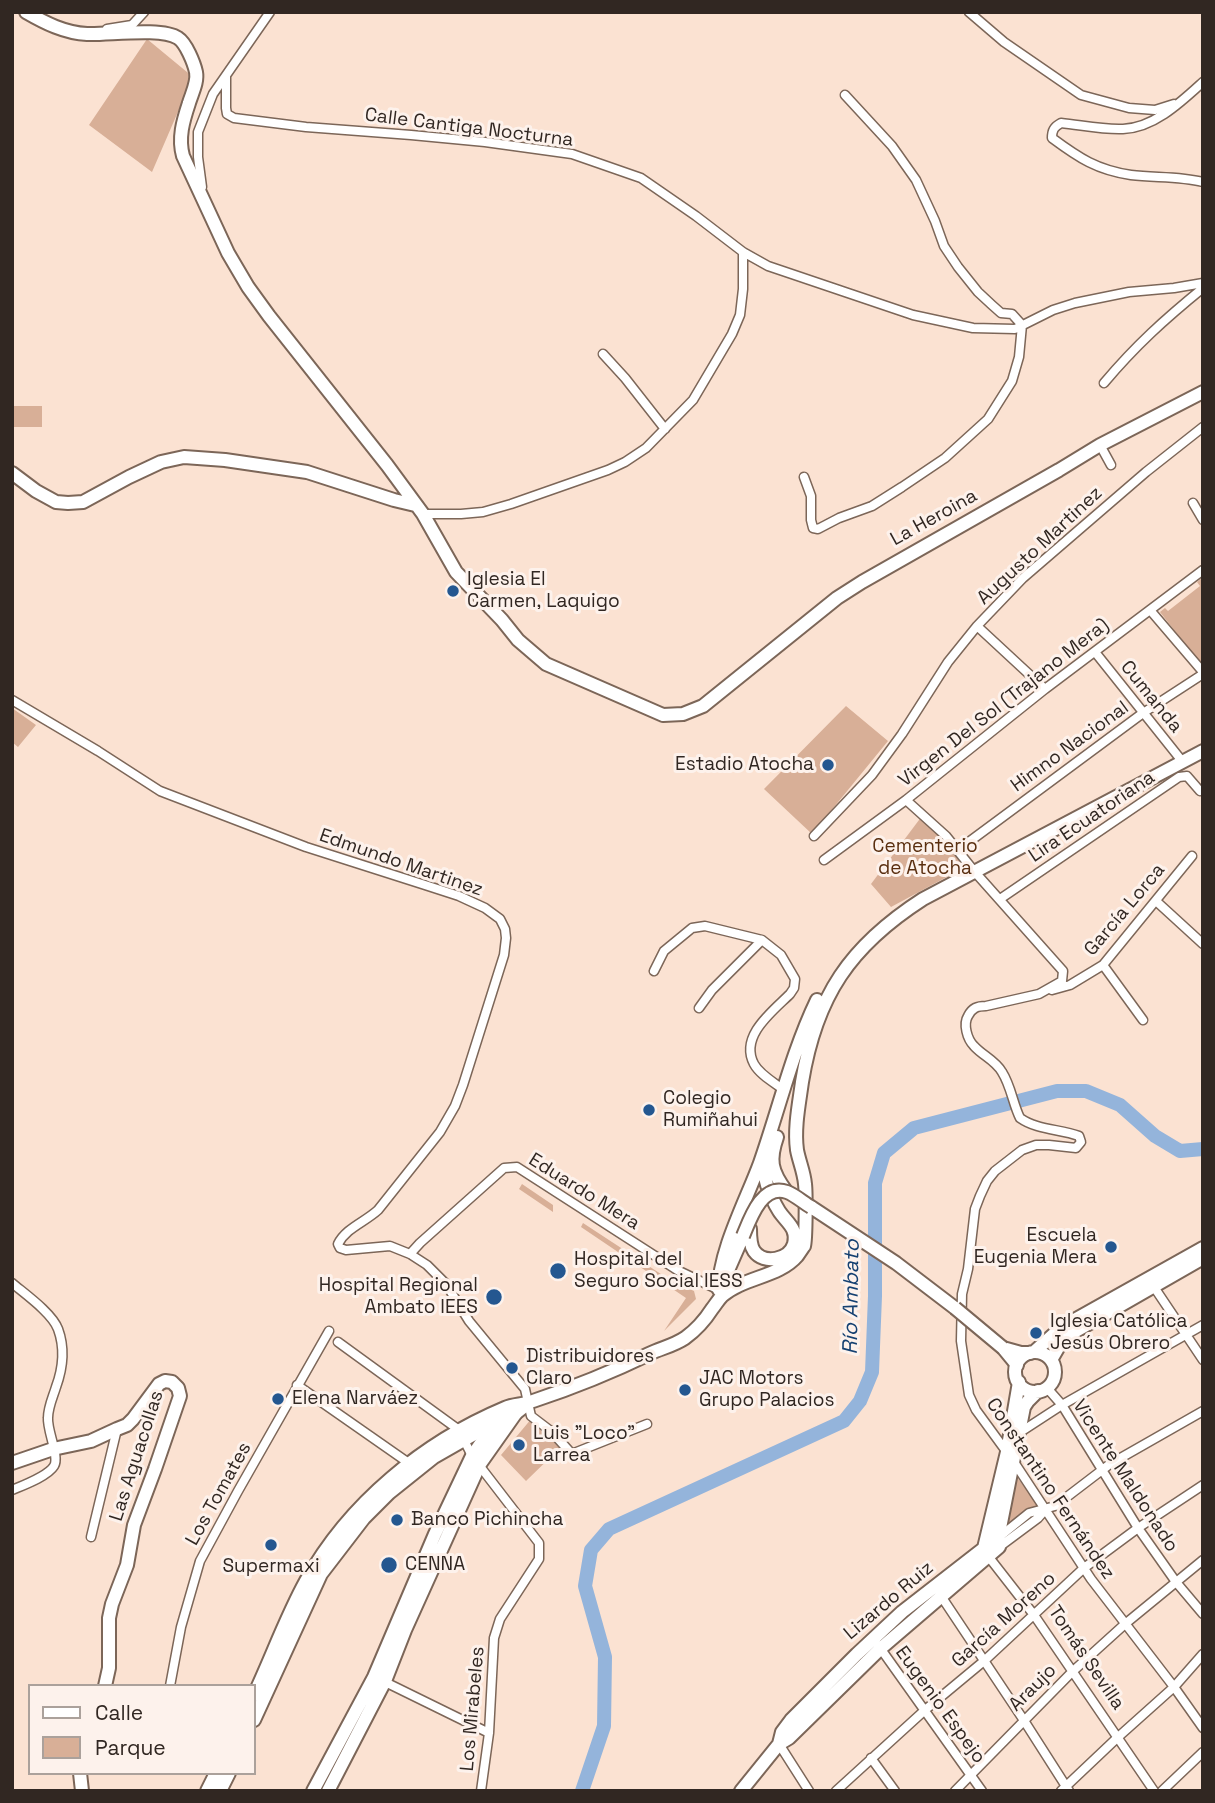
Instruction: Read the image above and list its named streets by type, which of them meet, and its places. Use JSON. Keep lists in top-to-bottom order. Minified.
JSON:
{"streets":{"main road":["La Heroina","Las Aguacollas","Lizardo Ruiz"],"street":["Calle Cantiga Nocturna","Augusto Martinez","Cumanda","Virgen Del Sol (Trajano Mera)","Himno Nacional","Lira Ecuatoriana","Edmundo Martinez","García Lorca","Eduardo Mera","Vicente Maldonado","Constantino Fernández","Los Tomates","García Moreno","Tomás Sevilla","Araujo","Eugenio Espejo","Los Mirabeles"]},"crossings":[["Cumanda","Virgen Del Sol (Trajano Mera)"],["Cumanda","Himno Nacional"],["Edmundo Martinez","Eduardo Mera"],["García Lorca","Constantino Fernández"],["Vicente Maldonado","Lizardo Ruiz"],["Vicente Maldonado","García Moreno"],["Vicente Maldonado","Araujo"],["Constantino Fernández","Lizardo Ruiz"],["Constantino Fernández","García Moreno"],["Constantino Fernández","Araujo"],["Lizardo Ruiz","Tomás Sevilla"],["Lizardo Ruiz","Eugenio Espejo"],["García Moreno","Tomás Sevilla"],["García Moreno","Eugenio Espejo"],["Tomás Sevilla","Araujo"],["Araujo","Eugenio Espejo"]],"water":["Río Ambato"],"parks":["Cementerio de Atocha"],"places":["Iglesia El Carmen, Laquigo","Estadio Atocha","Colegio Rumiñahui","Escuela Eugenia Mera","Hospital del Seguro Social IESS","Hospital Regional Ambato IEES","Iglesia Católica Jesús Obrero","Distribuidores Claro","JAC Motors Grupo Palacios","Elena Narváez","Luis \"Loco\" Larrea","Banco Pichincha","Supermaxi","CENNA"],"legend":["Calle","Parque"]}
